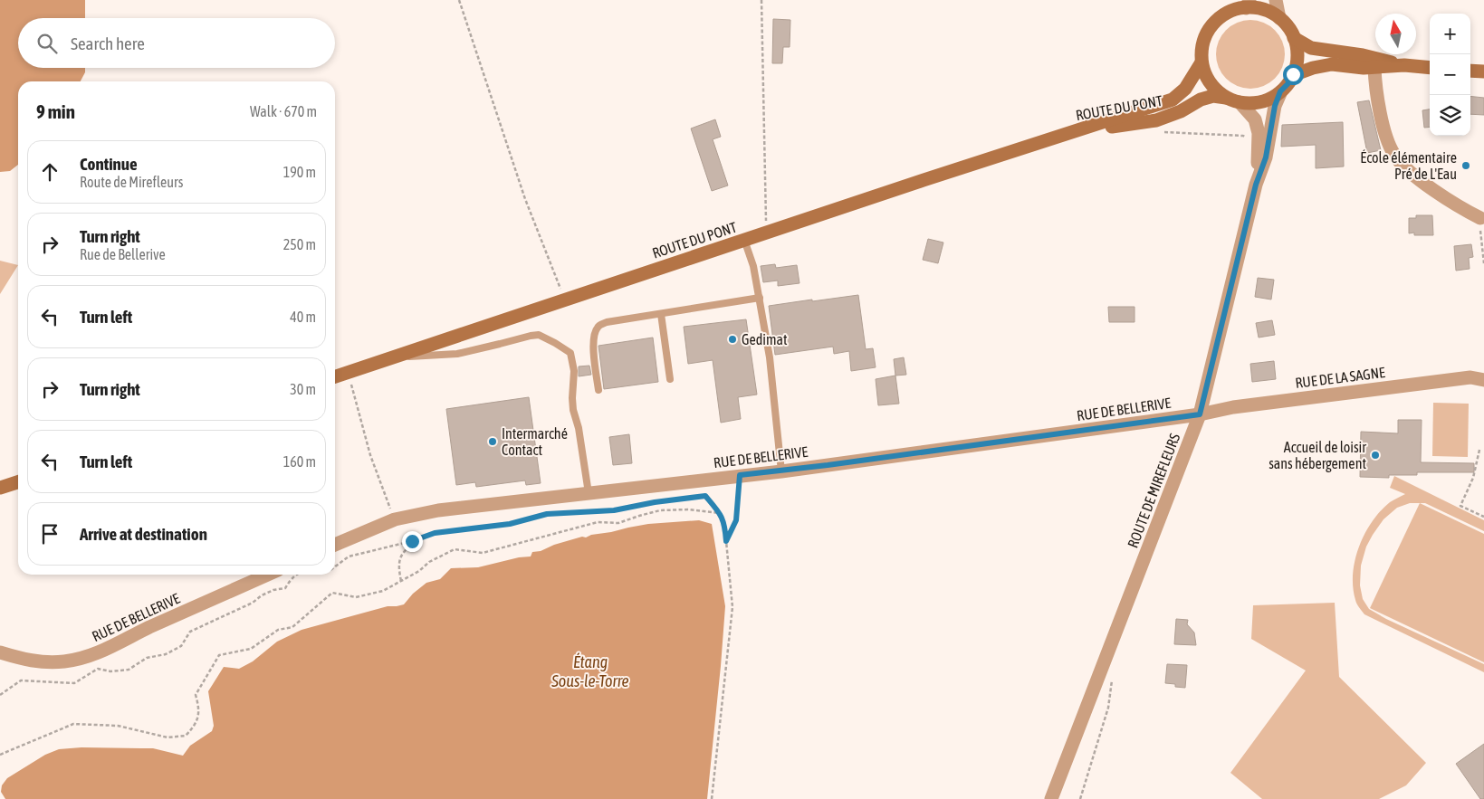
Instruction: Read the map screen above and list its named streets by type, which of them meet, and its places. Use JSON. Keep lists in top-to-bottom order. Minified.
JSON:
{"streets":{"main road":["ROUTE DU PONT"],"street":["RUE DE LA SAGNE","RUE DE BELLERIVE","ROUTE DE MIREFLEURS"]},"crossings":[["ROUTE DU PONT","ROUTE DE MIREFLEURS"],["RUE DE LA SAGNE","RUE DE BELLERIVE"],["RUE DE LA SAGNE","ROUTE DE MIREFLEURS"],["RUE DE BELLERIVE","ROUTE DE MIREFLEURS"]],"water":["Étang Sous-le-Torre"],"places":["École élémentaire Pré de L'Eau","Gedimat","Intermarché Contact","Accueil de loisir sans hébergement"],"north":"top","page":{"map_buttons":["+","−"],"search":"Search here","heading":["9 min","Walk · 670 m"],"list":[["Continue","Route de Mirefleurs","190 m"],["Turn right","Rue de Bellerive","250 m"],["Turn left","40 m"],["Turn right","30 m"],["Turn left","160 m"],"Arrive at destination"]}}
